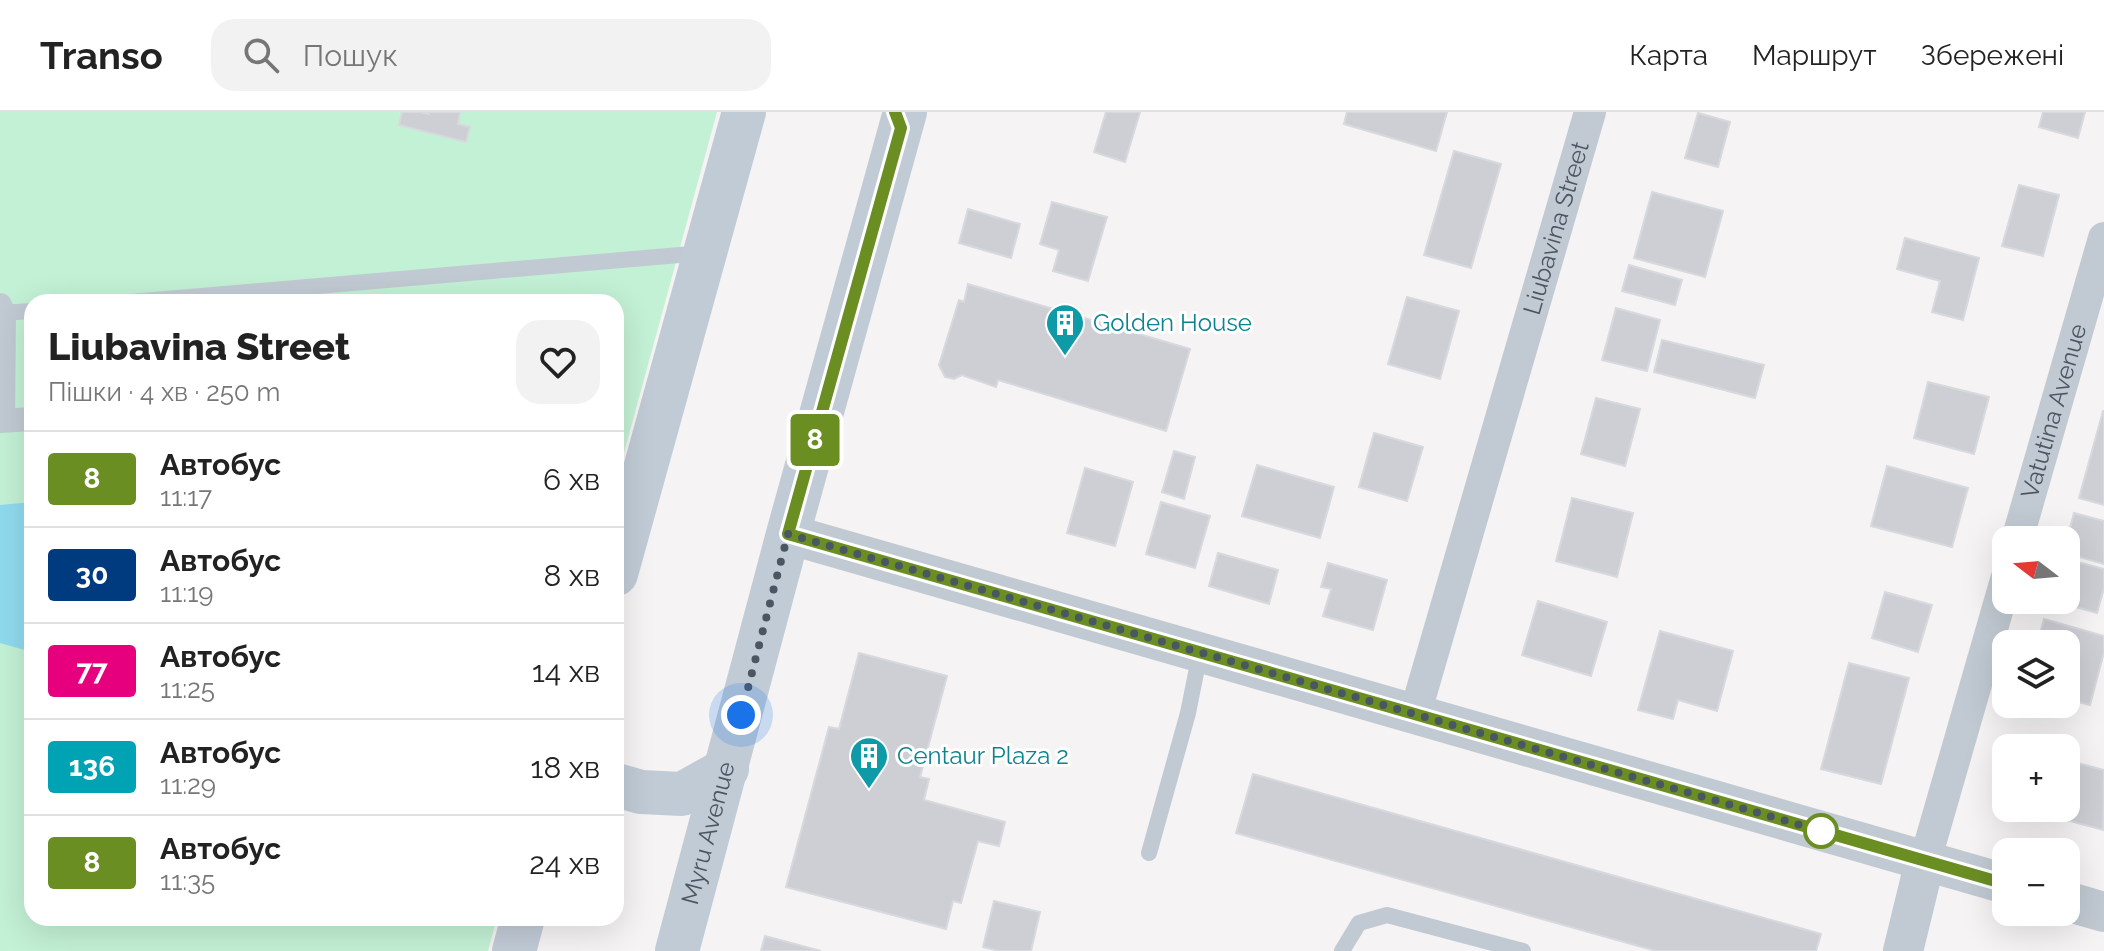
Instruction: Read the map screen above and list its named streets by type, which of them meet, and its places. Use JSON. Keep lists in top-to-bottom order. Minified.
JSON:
{"streets":{"main road":["Myru Avenue"],"street":["Liubavina Street","Vatutina Avenue"]},"places":{"building":["Golden House","Centaur Plaza 2"]},"lines":["bus line 8"],"north":"left","page":{"header":"Transo","search":"Пошук","nav":["Карта","Маршрут","Збережені"],"on_map":"8","heading":["Liubavina Street","Пішки · 4 хв · 250 m"],"list":[{"mark":"8","name":"Автобус","note":"11:17","value":"6 хв"},{"mark":"30","name":"Автобус","note":"11:19","value":"8 хв"},{"mark":"77","name":"Автобус","note":"11:25","value":"14 хв"},{"mark":"136","name":"Автобус","note":"11:29","value":"18 хв"},{"mark":"8","name":"Автобус","note":"11:35","value":"24 хв"}],"map_buttons":["+","−"]}}
